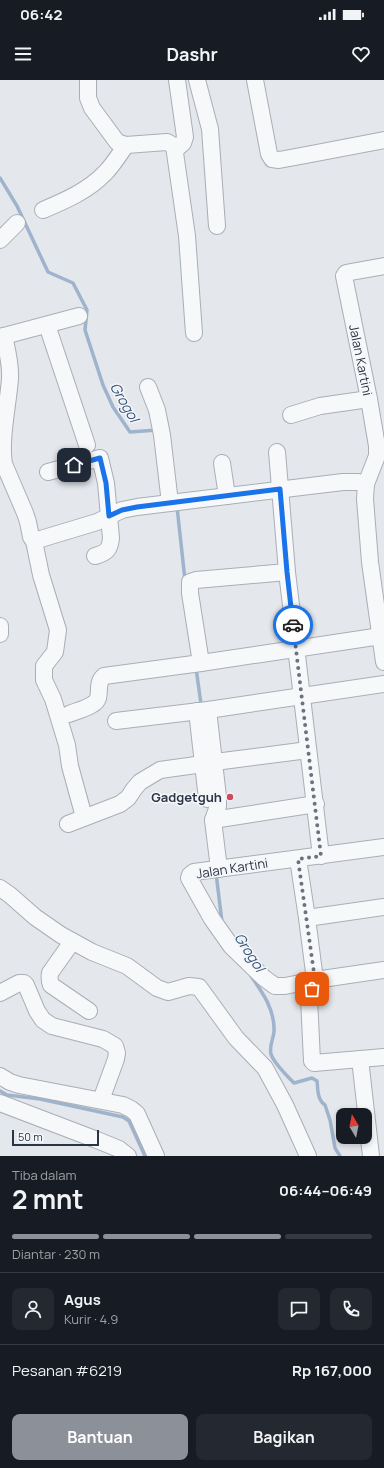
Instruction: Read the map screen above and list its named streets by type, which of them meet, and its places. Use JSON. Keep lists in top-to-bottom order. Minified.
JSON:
{"streets":{"street":["Jalan Kartini"]},"water":["Grogol"],"places":["Gadgetguh"],"scale_bar":"50 m","north":"top","page":{"status":"06:42","header":"Dashr","scale":"50 m","heading":["2 mnt","Tiba dalam","06:44–06:49"],"panel":["Agus","Kurir · 4.9","Pesanan #6219","Rp 167,000"],"bar":"Diantar · 230 m","buttons":["Bantuan","Bagikan"]}}
